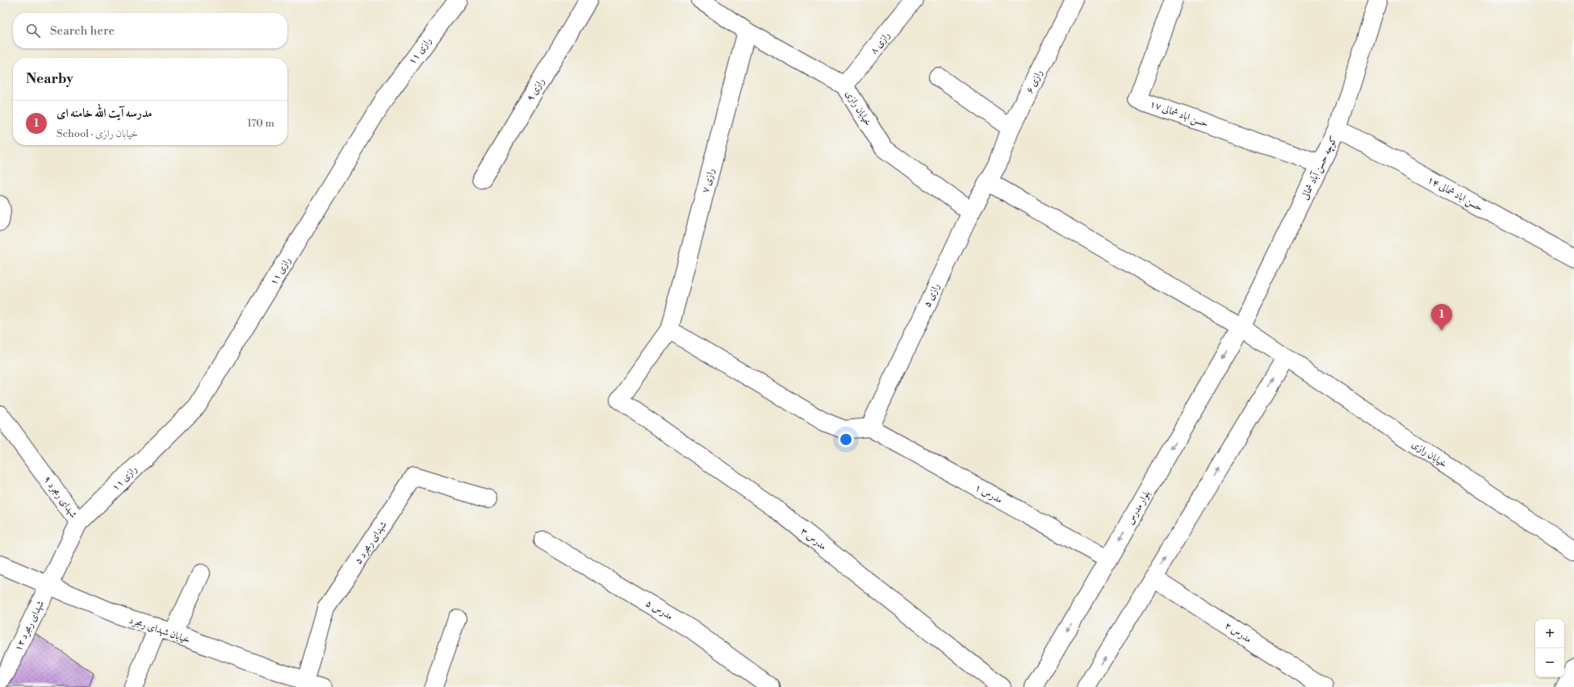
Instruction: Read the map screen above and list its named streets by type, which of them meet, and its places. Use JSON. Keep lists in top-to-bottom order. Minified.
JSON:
{"streets":{"street":["رازی ۸","رازی ۱۱","رازی ۶","رازی ۹","خیابان رازی","حسن اباد شمالی ۱۷","کوچه حسن آباد شمالی","رازی ۷","حسن اباد شمالی ۱۴","رازی ۵","مدرس ۱","شهدای رمجرد ۹","بلوار مدرس","مدرس ۳","شهدای رمجرد ۵","مدرس ۵","شهدای رمجرد ۱۲","خیابان شهدای رمجرد","مدرس ۲"]},"crossings":[["رازی ۸","خیابان رازی"],["رازی ۱۱","شهدای رمجرد ۹"],["رازی ۶","رازی ۵"],["خیابان رازی","کوچه حسن آباد شمالی"],["خیابان رازی","رازی ۷"],["خیابان رازی","رازی ۵"],["خیابان رازی","بلوار مدرس"],["حسن اباد شمالی ۱۷","کوچه حسن آباد شمالی"],["کوچه حسن آباد شمالی","حسن اباد شمالی ۱۴"],["کوچه حسن آباد شمالی","بلوار مدرس"],["رازی ۷","مدرس ۳"],["رازی ۵","مدرس ۱"],["مدرس ۱","بلوار مدرس"],["شهدای رمجرد ۹","شهدای رمجرد ۱۲"],["شهدای رمجرد ۹","خیابان شهدای رمجرد"],["شهدای رمجرد ۵","خیابان شهدای رمجرد"],["شهدای رمجرد ۱۲","خیابان شهدای رمجرد"]],"page":{"search":"Search here","heading":"Nearby","list":[{"mark":"1","name":"مدرسه آیت الله خامنه ای","note":"School · خیابان رازی","value":"170 m"}],"pins":"1","map_buttons":["+","−"]}}
